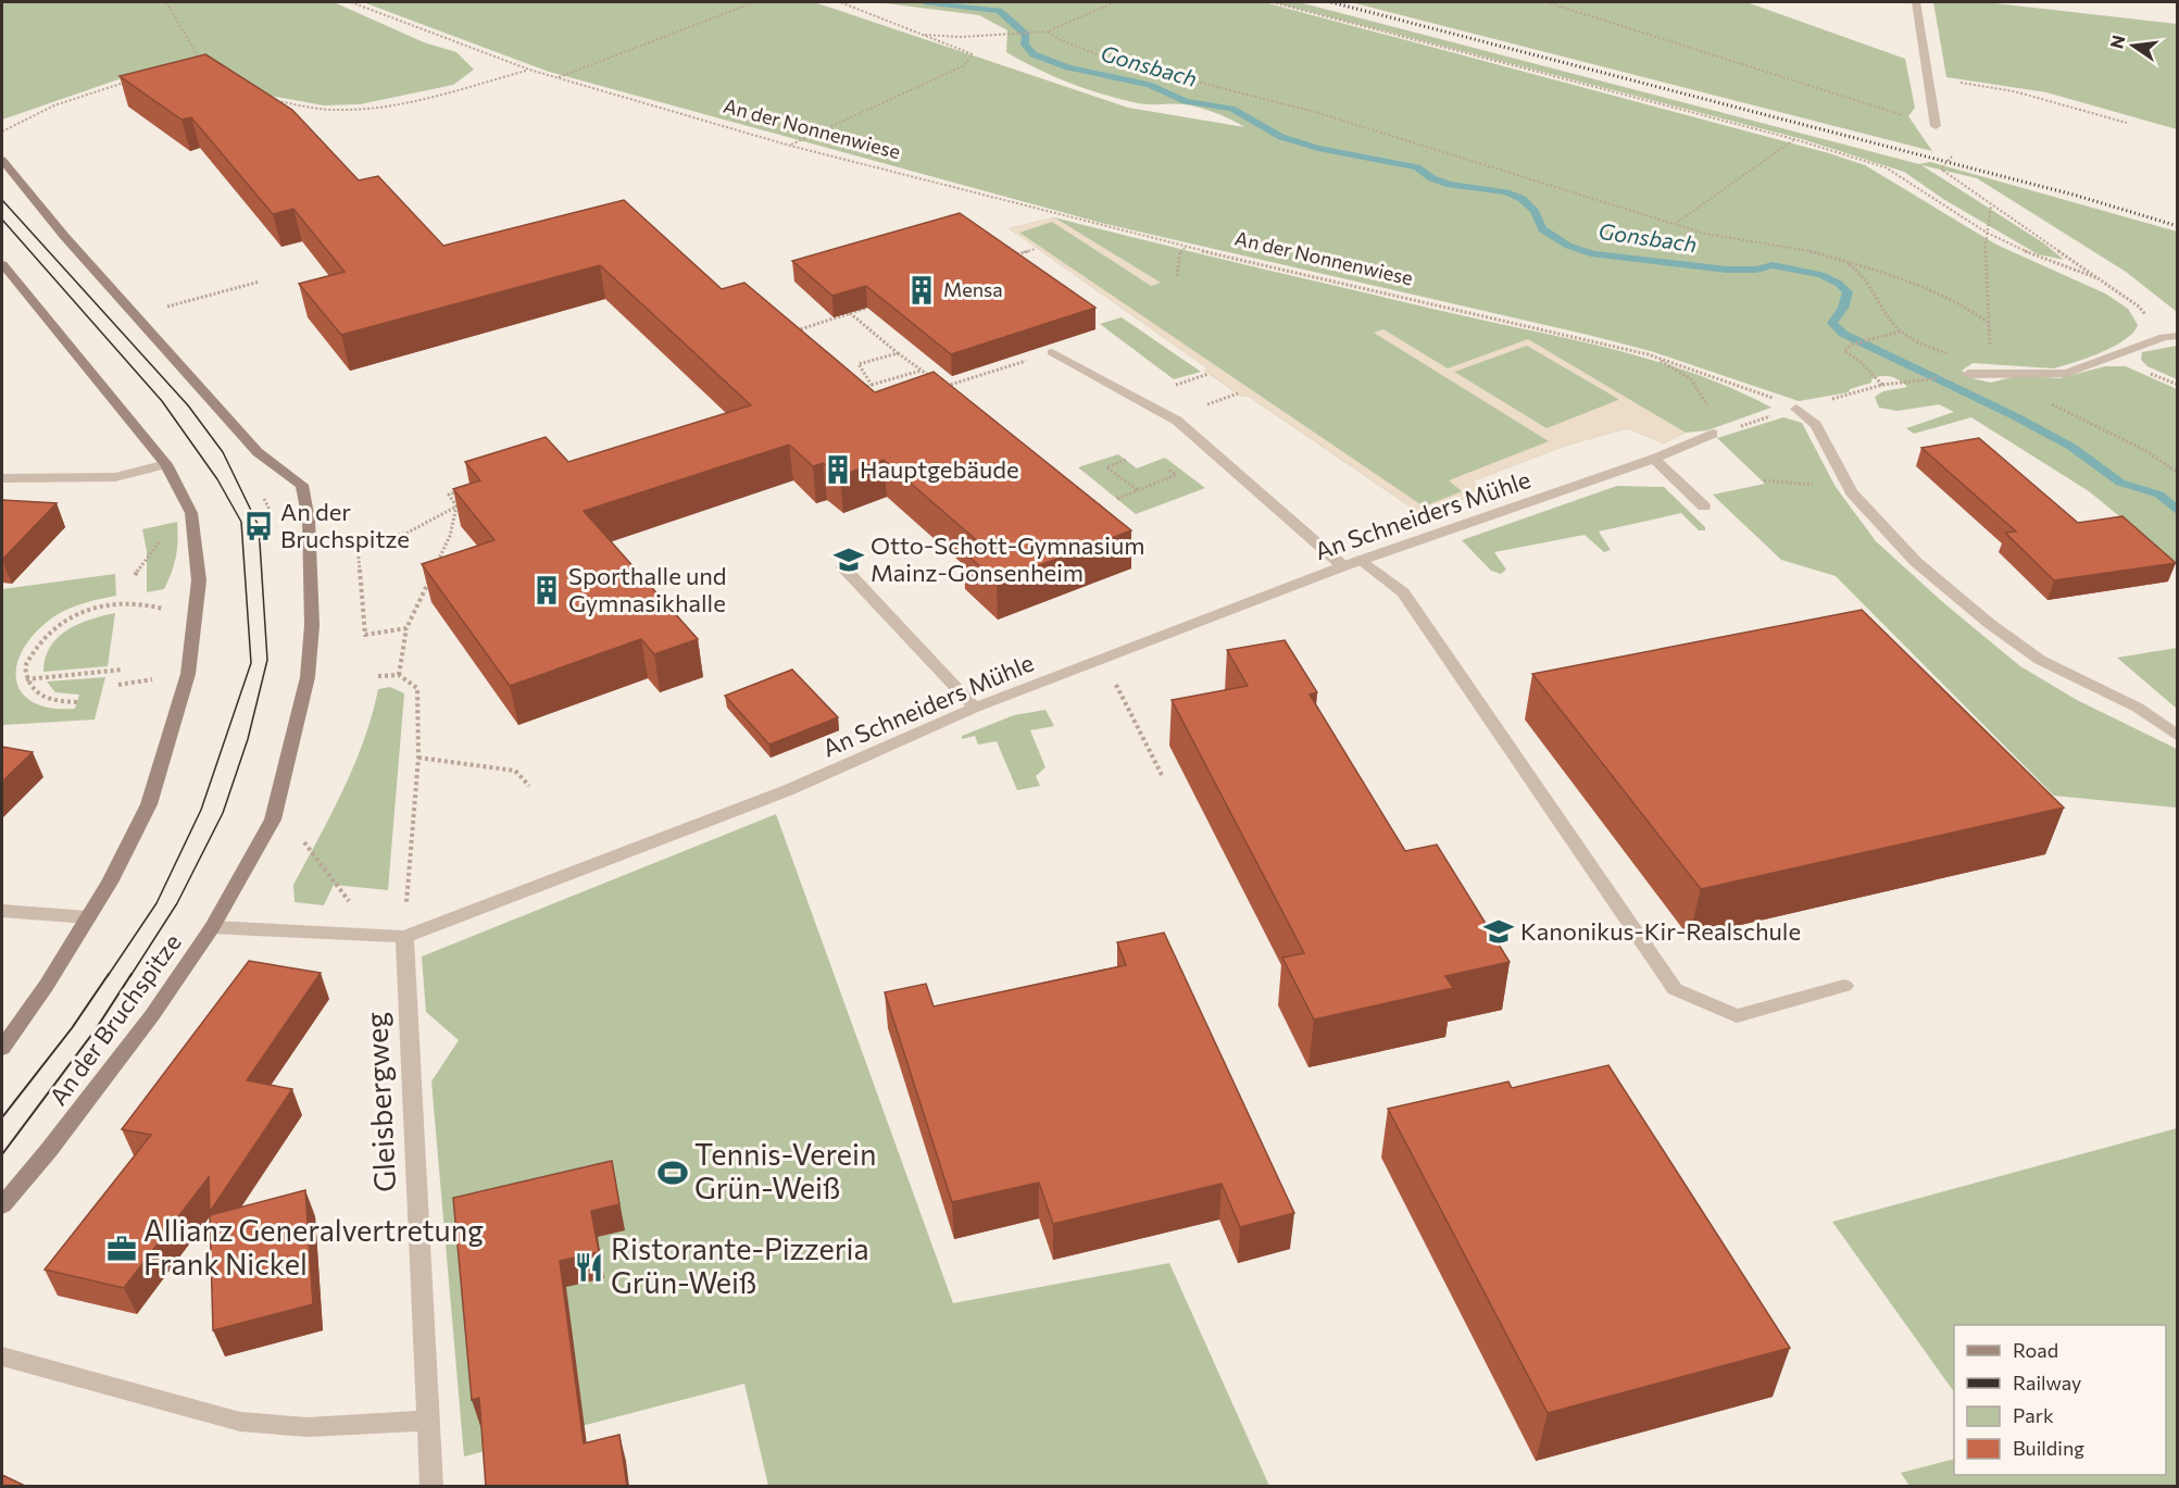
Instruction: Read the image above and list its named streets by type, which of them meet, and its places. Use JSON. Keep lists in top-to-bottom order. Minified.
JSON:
{"streets":{"main road":["An der Bruchspitze"],"street":["An Schneiders Mühle","Gleisbergweg"],"path":["An der Nonnenwiese"]},"crossings":[["An Schneiders Mühle","An der Bruchspitze"],["An Schneiders Mühle","Gleisbergweg"]],"water":["Gonsbach"],"places":{"building":["Mensa","Hauptgebäude","Sporthalle und Gymnasikhalle"],"bus stop":["An der Bruchspitze"],"school or university":["Otto-Schott-Gymnasium Mainz-Gonsenheim","Kanonikus-Kir-Realschule"],"sports":["Tennis-Verein Grün-Weiß"],"office":["Allianz Generalvertretung Frank Nickel"],"restaurant":["Ristorante-Pizzeria Grün-Weiß"]},"legend":["Road","Railway","Park","Building"],"north":"left"}
